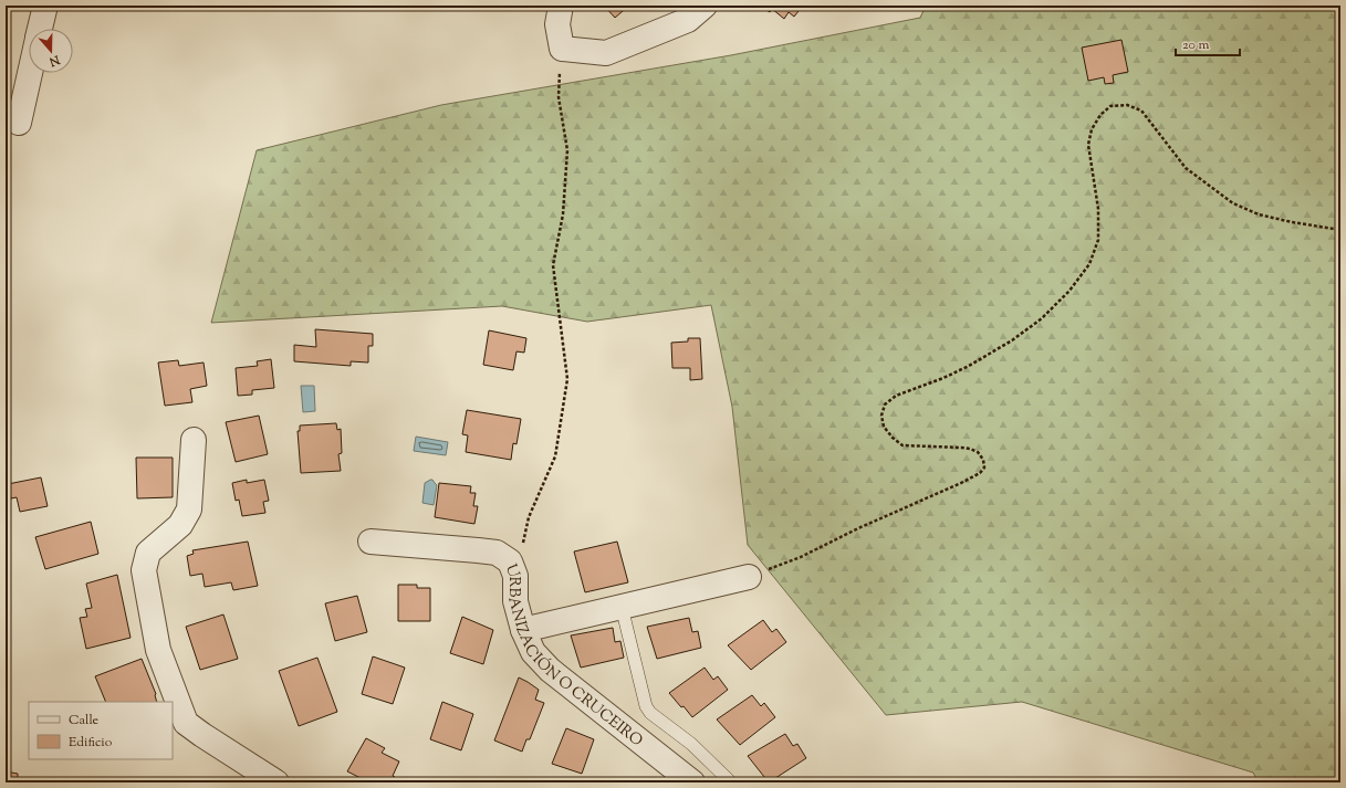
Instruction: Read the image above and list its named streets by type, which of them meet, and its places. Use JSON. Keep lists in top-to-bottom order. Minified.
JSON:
{"streets":{"street":["URBANIZACIÓN O CRUCEIRO"]},"legend":["Calle","Edificio"],"scale_bar":"20 m","north":"bottom"}
